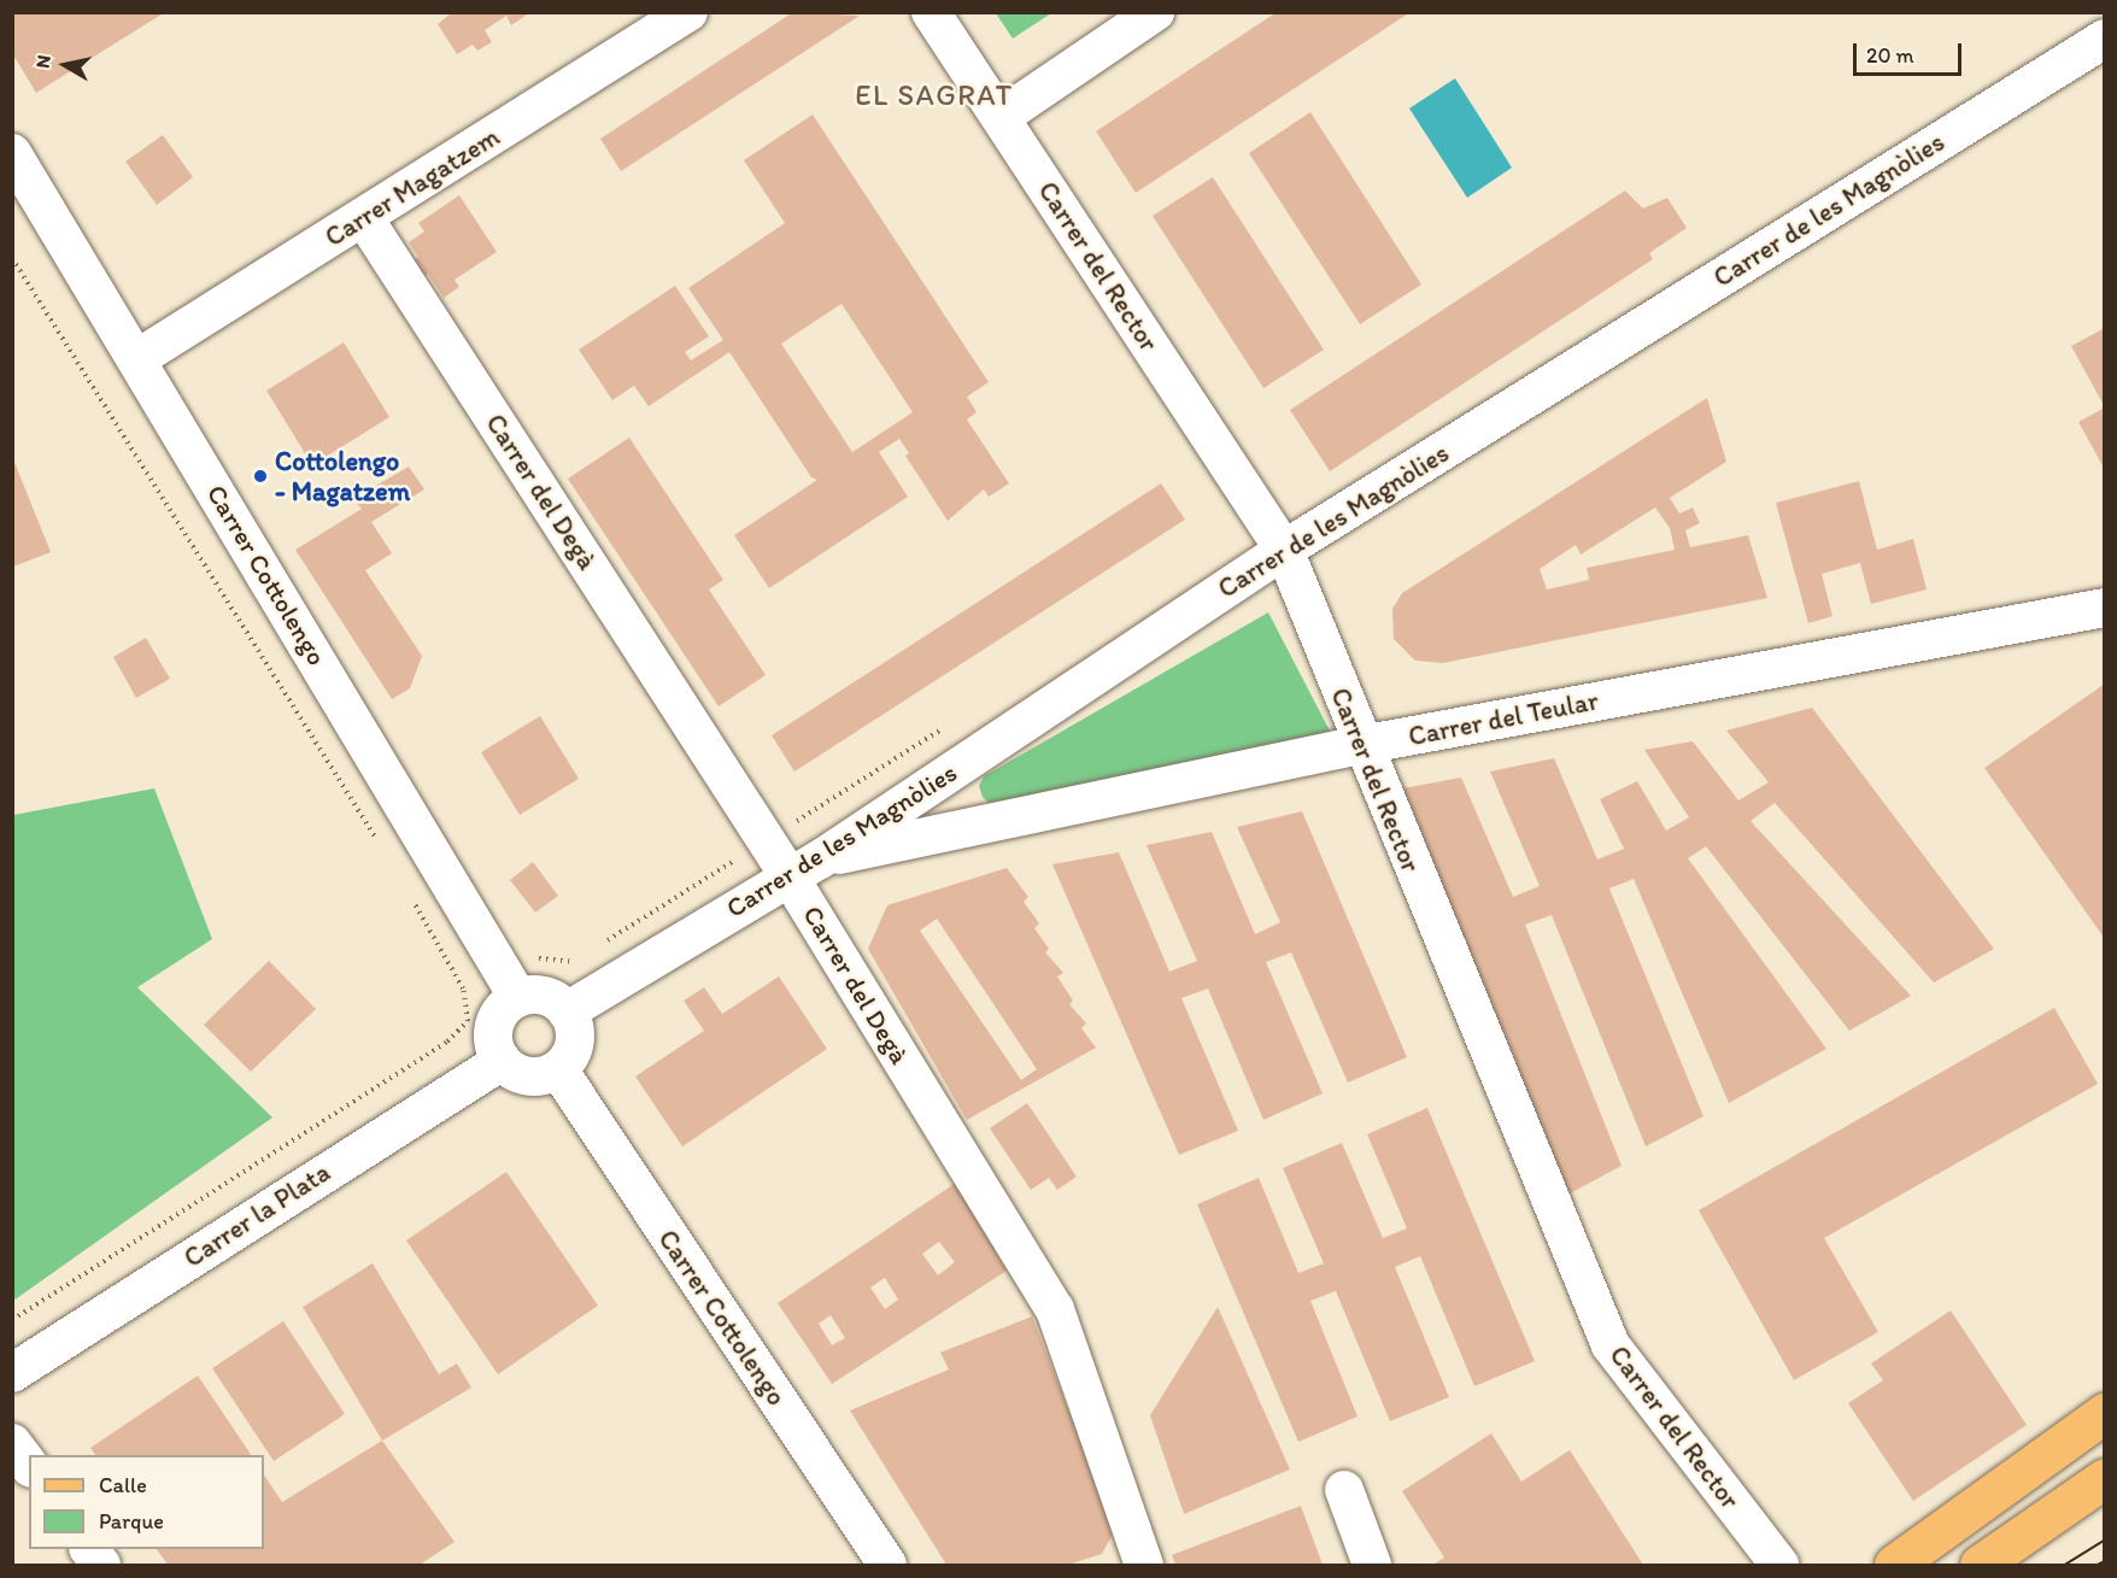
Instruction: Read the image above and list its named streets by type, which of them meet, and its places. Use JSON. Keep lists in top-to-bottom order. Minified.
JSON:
{"streets":{"street":["Carrer Magatzem","Carrer de les Magnòlies","Carrer del Rector","Carrer del Degà","Carrer Cottolengo","Carrer del Teular","Carrer la Plata"]},"crossings":[["Carrer Magatzem","Carrer del Degà"],["Carrer Magatzem","Carrer Cottolengo"],["Carrer de les Magnòlies","Carrer del Rector"],["Carrer de les Magnòlies","Carrer del Degà"],["Carrer de les Magnòlies","Carrer Cottolengo"],["Carrer de les Magnòlies","Carrer del Teular"],["Carrer de les Magnòlies","Carrer la Plata"],["Carrer del Rector","Carrer del Teular"],["Carrer del Degà","Carrer del Teular"],["Carrer Cottolengo","Carrer la Plata"]],"districts":["EL SAGRAT"],"places":["Cottolengo - Magatzem"],"legend":["Calle","Parque"],"scale_bar":"20 m","north":"left"}
